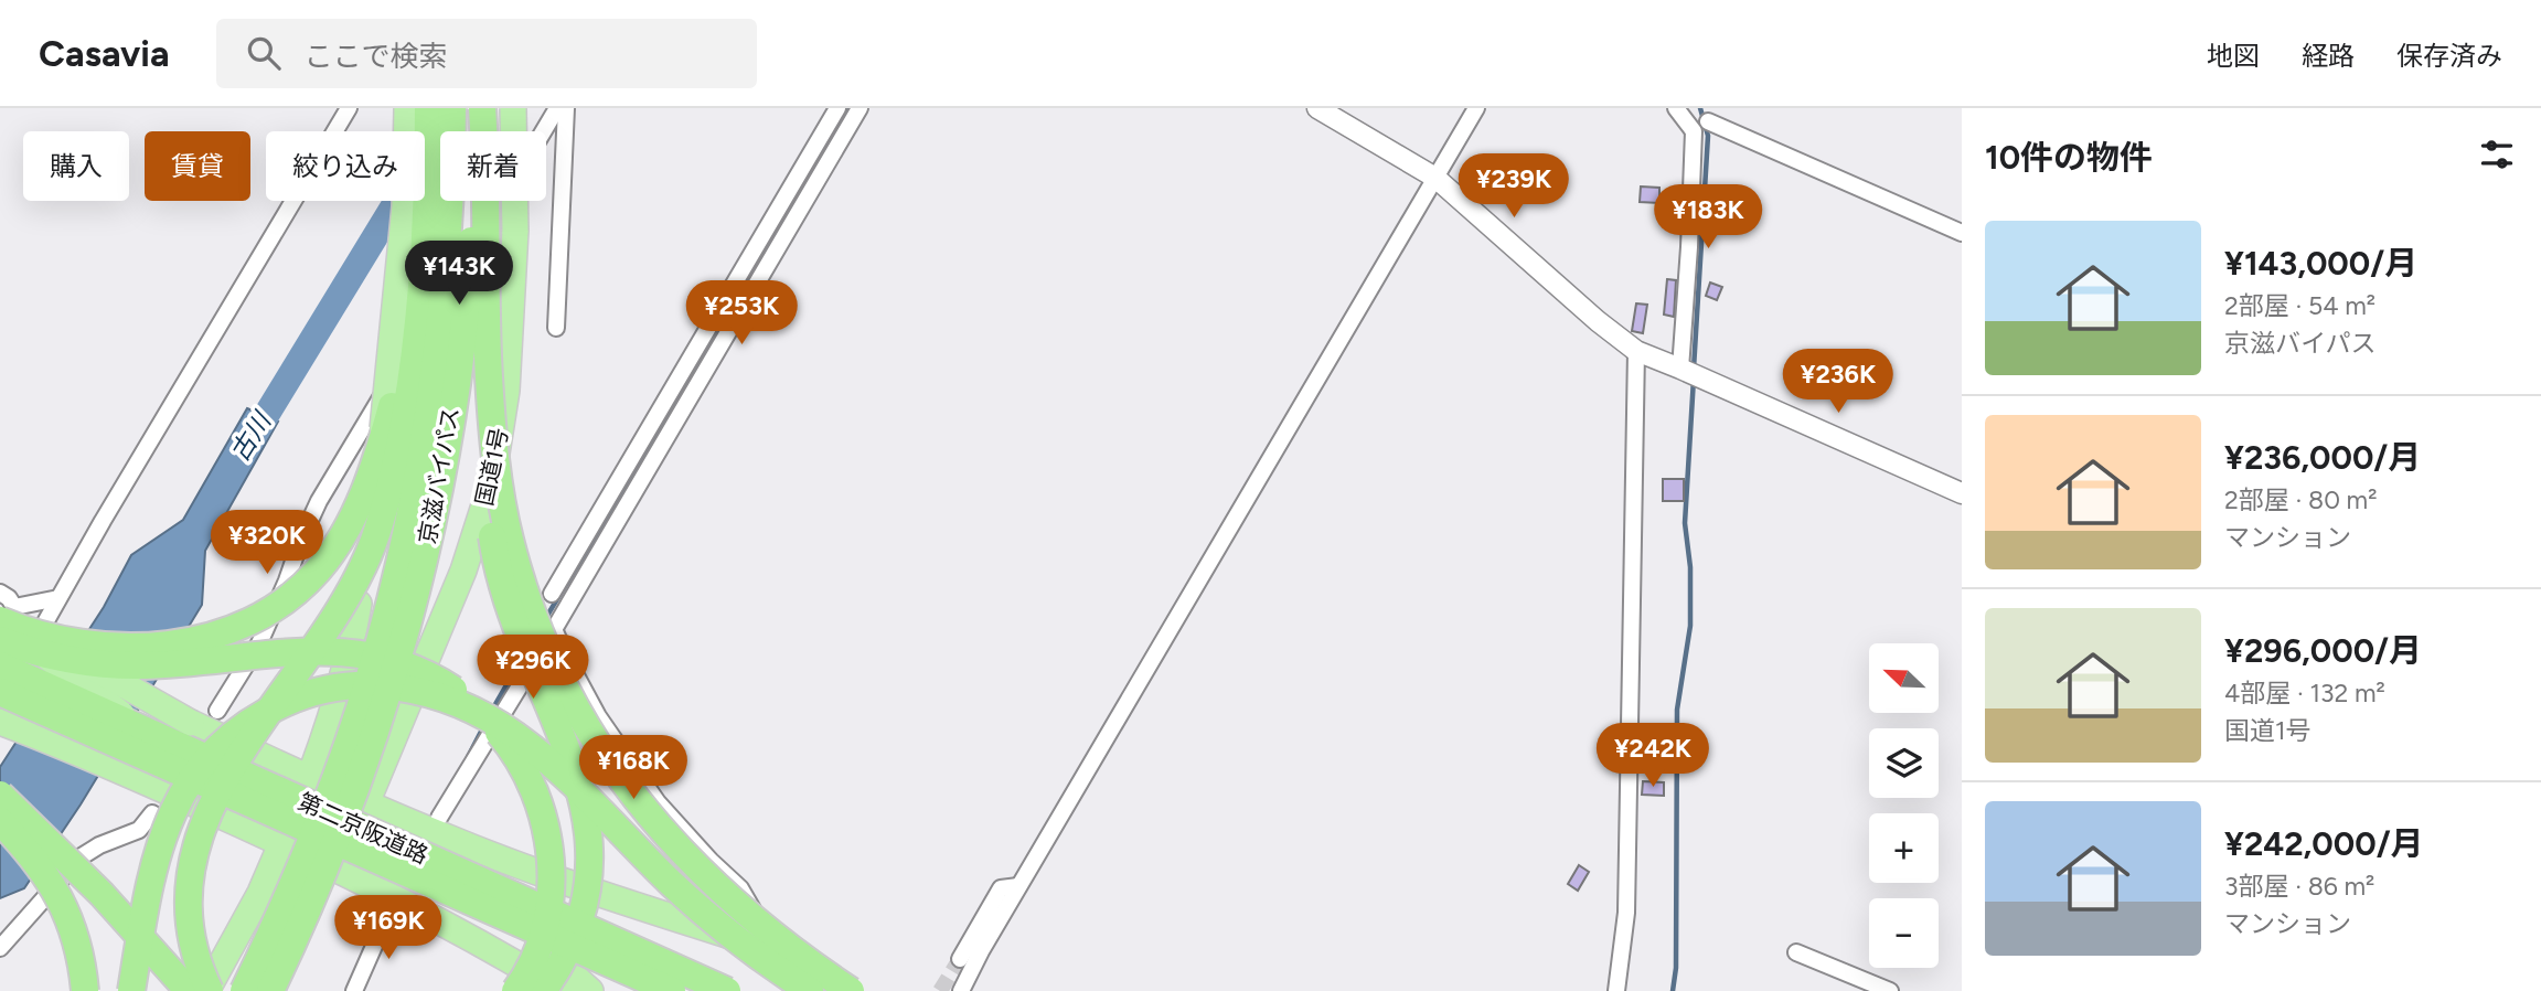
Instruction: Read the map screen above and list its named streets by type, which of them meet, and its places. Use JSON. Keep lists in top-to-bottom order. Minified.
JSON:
{"streets":{"highway":["国道1号","京滋バイパス","第二京阪道路"]},"crossings":[["国道1号","京滋バイパス"]],"water":["古川"],"north":"top left","page":{"header":"Casavia","search":"ここで検索","nav":["地図","経路","保存済み"],"heading":"10件の物件","chip":["購入","賃貸","絞り込み","新着"],"price":["¥239K","¥183K","¥143K","¥253K","¥236K","¥320K","¥296K","¥242K","¥168K","¥169K"],"list":[{"name":"¥143,000/月","note":"2部屋 · 54 m² · 京滋バイパス"},{"name":"¥236,000/月","note":"2部屋 · 80 m² · マンション"},{"name":"¥296,000/月","note":"4部屋 · 132 m² · 国道1号"},{"name":"¥242,000/月","note":"3部屋 · 86 m² · マンション"}],"map_buttons":["+","−"]}}
